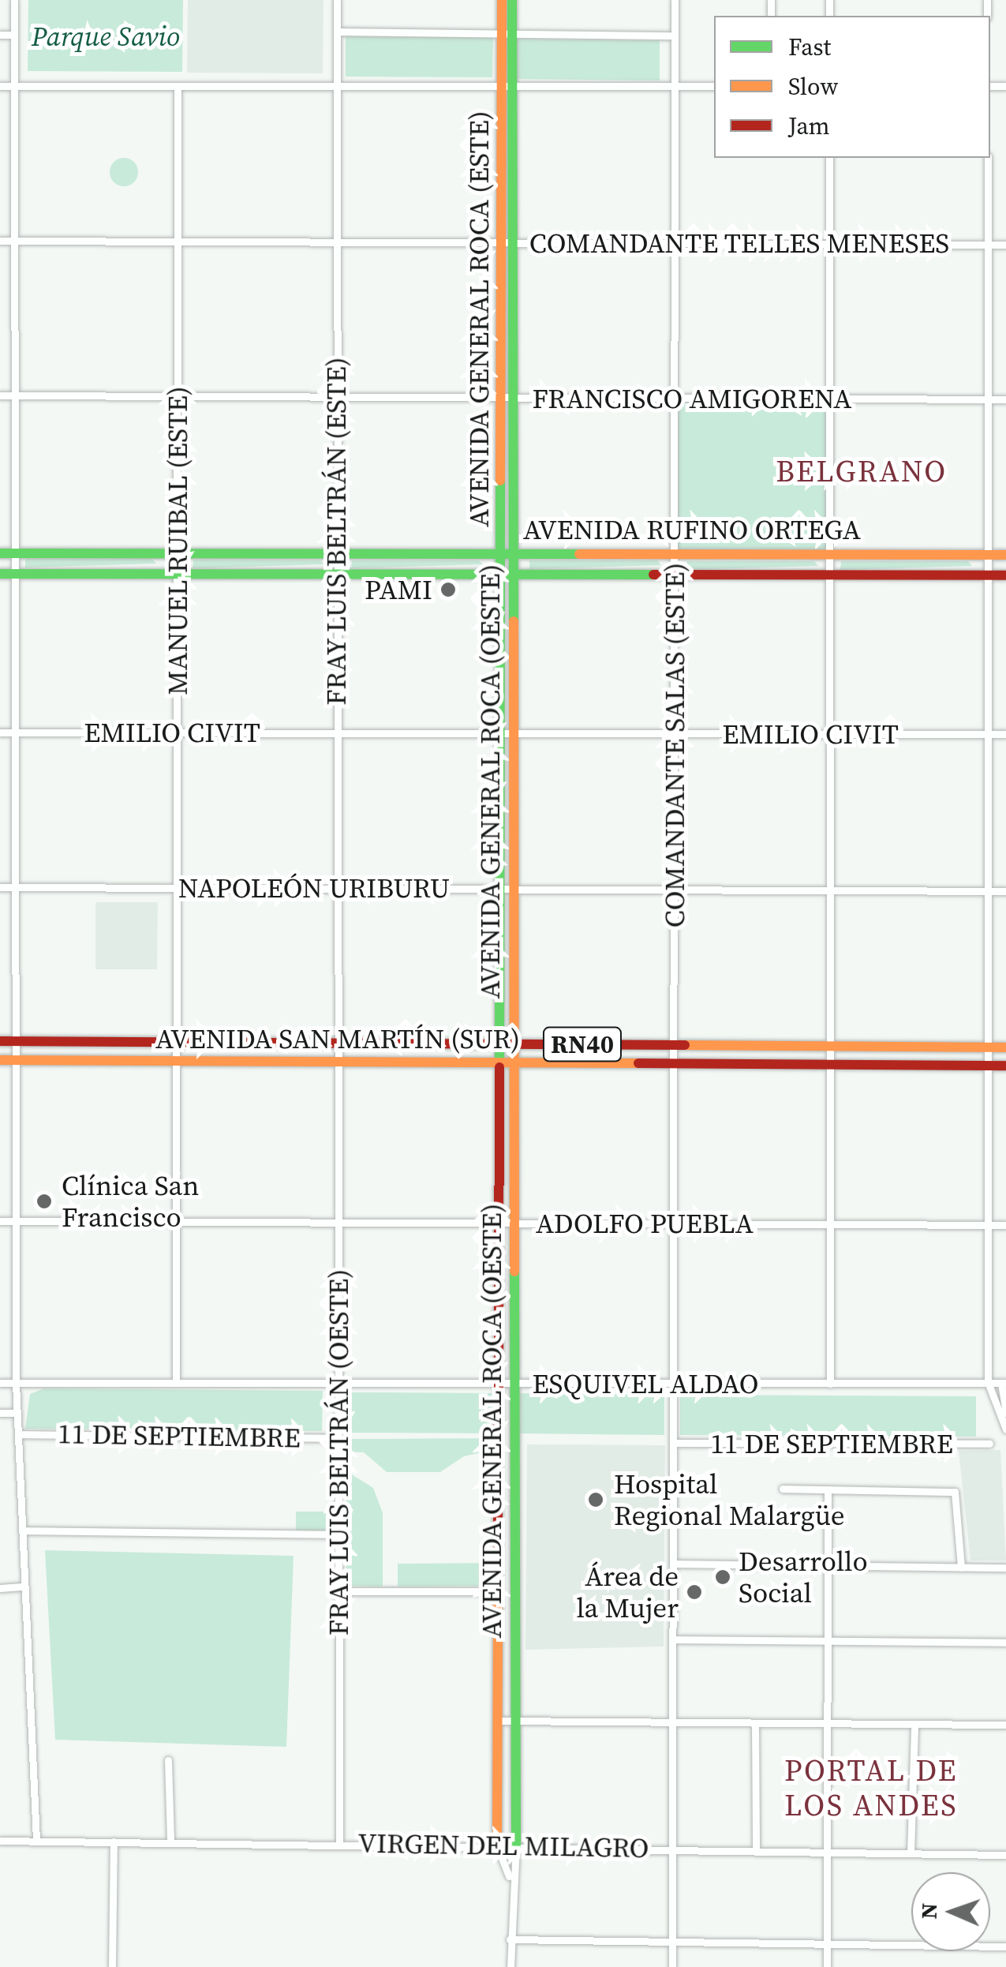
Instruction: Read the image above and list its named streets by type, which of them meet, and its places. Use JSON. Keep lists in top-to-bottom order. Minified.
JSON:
{"streets":{"main road":["AVENIDA GENERAL ROCA (ESTE)","AVENIDA RUFINO ORTEGA","AVENIDA GENERAL ROCA (OESTE)","AVENIDA SAN MARTÍN (SUR)","RN40"],"street":["COMANDANTE TELLES MENESES","FRANCISCO AMIGORENA","FRAY LUIS BELTRÁN (ESTE)","MANUEL RUIBAL (ESTE)","EMILIO CIVIT","COMANDANTE SALAS (ESTE)","NAPOLEÓN URIBURU","ADOLFO PUEBLA","ESQUIVEL ALDAO","11 DE SEPTIEMBRE","FRAY LUIS BELTRÁN (OESTE)","VIRGEN DEL MILAGRO"]},"crossings":[["COMANDANTE TELLES MENESES","AVENIDA GENERAL ROCA (ESTE)"],["COMANDANTE TELLES MENESES","FRAY LUIS BELTRÁN (ESTE)"],["COMANDANTE TELLES MENESES","MANUEL RUIBAL (ESTE)"],["COMANDANTE TELLES MENESES","COMANDANTE SALAS (ESTE)"],["AVENIDA GENERAL ROCA (ESTE)","FRANCISCO AMIGORENA"],["AVENIDA GENERAL ROCA (ESTE)","AVENIDA RUFINO ORTEGA"],["AVENIDA GENERAL ROCA (ESTE)","EMILIO CIVIT"],["AVENIDA GENERAL ROCA (ESTE)","AVENIDA GENERAL ROCA (OESTE)"],["AVENIDA GENERAL ROCA (ESTE)","NAPOLEÓN URIBURU"],["FRANCISCO AMIGORENA","FRAY LUIS BELTRÁN (ESTE)"],["FRANCISCO AMIGORENA","MANUEL RUIBAL (ESTE)"],["FRANCISCO AMIGORENA","COMANDANTE SALAS (ESTE)"],["AVENIDA RUFINO ORTEGA","FRAY LUIS BELTRÁN (ESTE)"],["AVENIDA RUFINO ORTEGA","MANUEL RUIBAL (ESTE)"],["AVENIDA RUFINO ORTEGA","COMANDANTE SALAS (ESTE)"],["FRAY LUIS BELTRÁN (ESTE)","EMILIO CIVIT"],["FRAY LUIS BELTRÁN (ESTE)","NAPOLEÓN URIBURU"],["FRAY LUIS BELTRÁN (ESTE)","AVENIDA SAN MARTÍN (SUR)"],["FRAY LUIS BELTRÁN (ESTE)","FRAY LUIS BELTRÁN (OESTE)"],["MANUEL RUIBAL (ESTE)","EMILIO CIVIT"],["MANUEL RUIBAL (ESTE)","NAPOLEÓN URIBURU"],["MANUEL RUIBAL (ESTE)","AVENIDA SAN MARTÍN (SUR)"],["MANUEL RUIBAL (ESTE)","ADOLFO PUEBLA"],["MANUEL RUIBAL (ESTE)","ESQUIVEL ALDAO"],["EMILIO CIVIT","COMANDANTE SALAS (ESTE)"],["COMANDANTE SALAS (ESTE)","NAPOLEÓN URIBURU"],["COMANDANTE SALAS (ESTE)","AVENIDA SAN MARTÍN (SUR)"],["COMANDANTE SALAS (ESTE)","ADOLFO PUEBLA"],["COMANDANTE SALAS (ESTE)","ESQUIVEL ALDAO"],["COMANDANTE SALAS (ESTE)","11 DE SEPTIEMBRE"],["COMANDANTE SALAS (ESTE)","VIRGEN DEL MILAGRO"],["AVENIDA GENERAL ROCA (OESTE)","NAPOLEÓN URIBURU"],["AVENIDA GENERAL ROCA (OESTE)","AVENIDA SAN MARTÍN (SUR)"],["AVENIDA GENERAL ROCA (OESTE)","ADOLFO PUEBLA"],["AVENIDA GENERAL ROCA (OESTE)","ESQUIVEL ALDAO"],["AVENIDA GENERAL ROCA (OESTE)","VIRGEN DEL MILAGRO"],["AVENIDA SAN MARTÍN (SUR)","FRAY LUIS BELTRÁN (OESTE)"],["ADOLFO PUEBLA","FRAY LUIS BELTRÁN (OESTE)"],["ESQUIVEL ALDAO","FRAY LUIS BELTRÁN (OESTE)"],["11 DE SEPTIEMBRE","FRAY LUIS BELTRÁN (OESTE)"],["FRAY LUIS BELTRÁN (OESTE)","VIRGEN DEL MILAGRO"]],"districts":["BELGRANO","PORTAL DE LOS ANDES"],"parks":["Parque Savio"],"places":["PAMI","Clínica San Francisco","Hospital Regional Malargüe","Desarrollo Social","Área de la Mujer"],"legend":["Fast","Slow","Jam"],"north":"left"}
